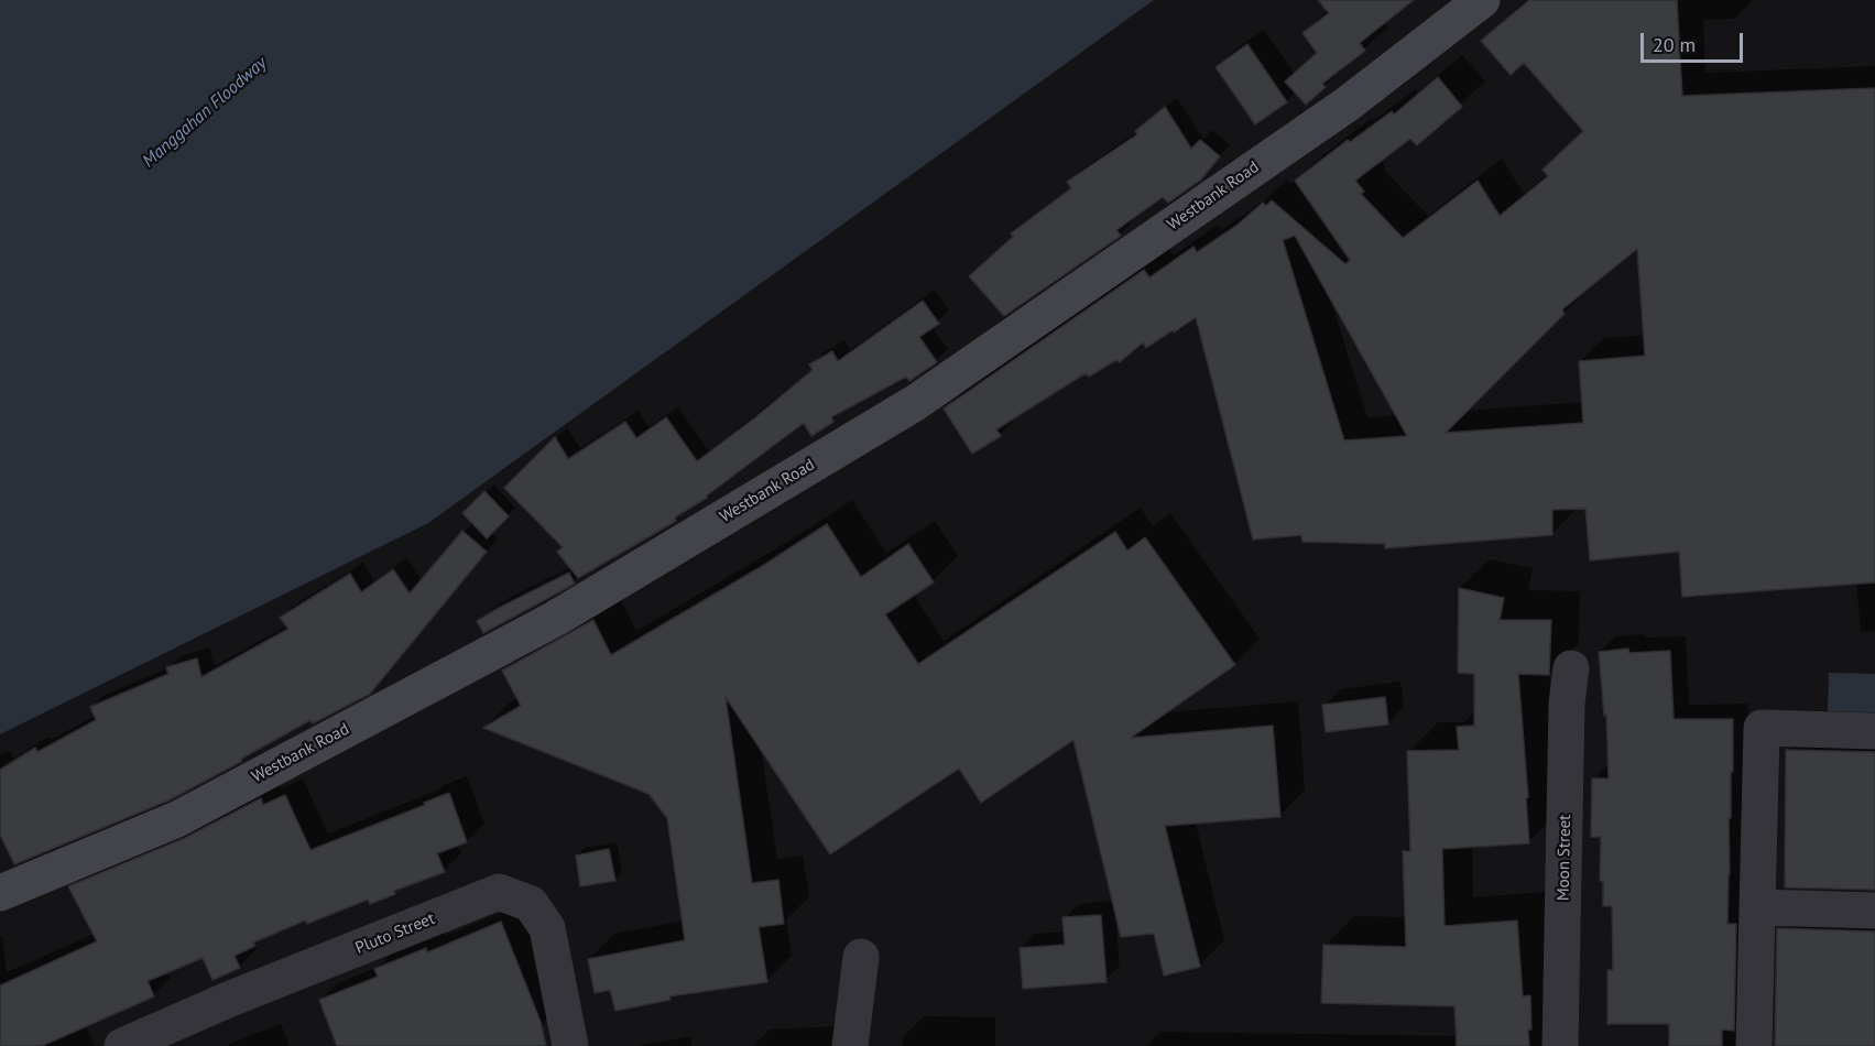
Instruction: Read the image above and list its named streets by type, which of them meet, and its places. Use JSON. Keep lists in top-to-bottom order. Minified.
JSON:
{"streets":{"street":["Westbank Road","Moon Street","Pluto Street"]},"water":["Manggahan Floodway"],"scale_bar":"20 m"}
